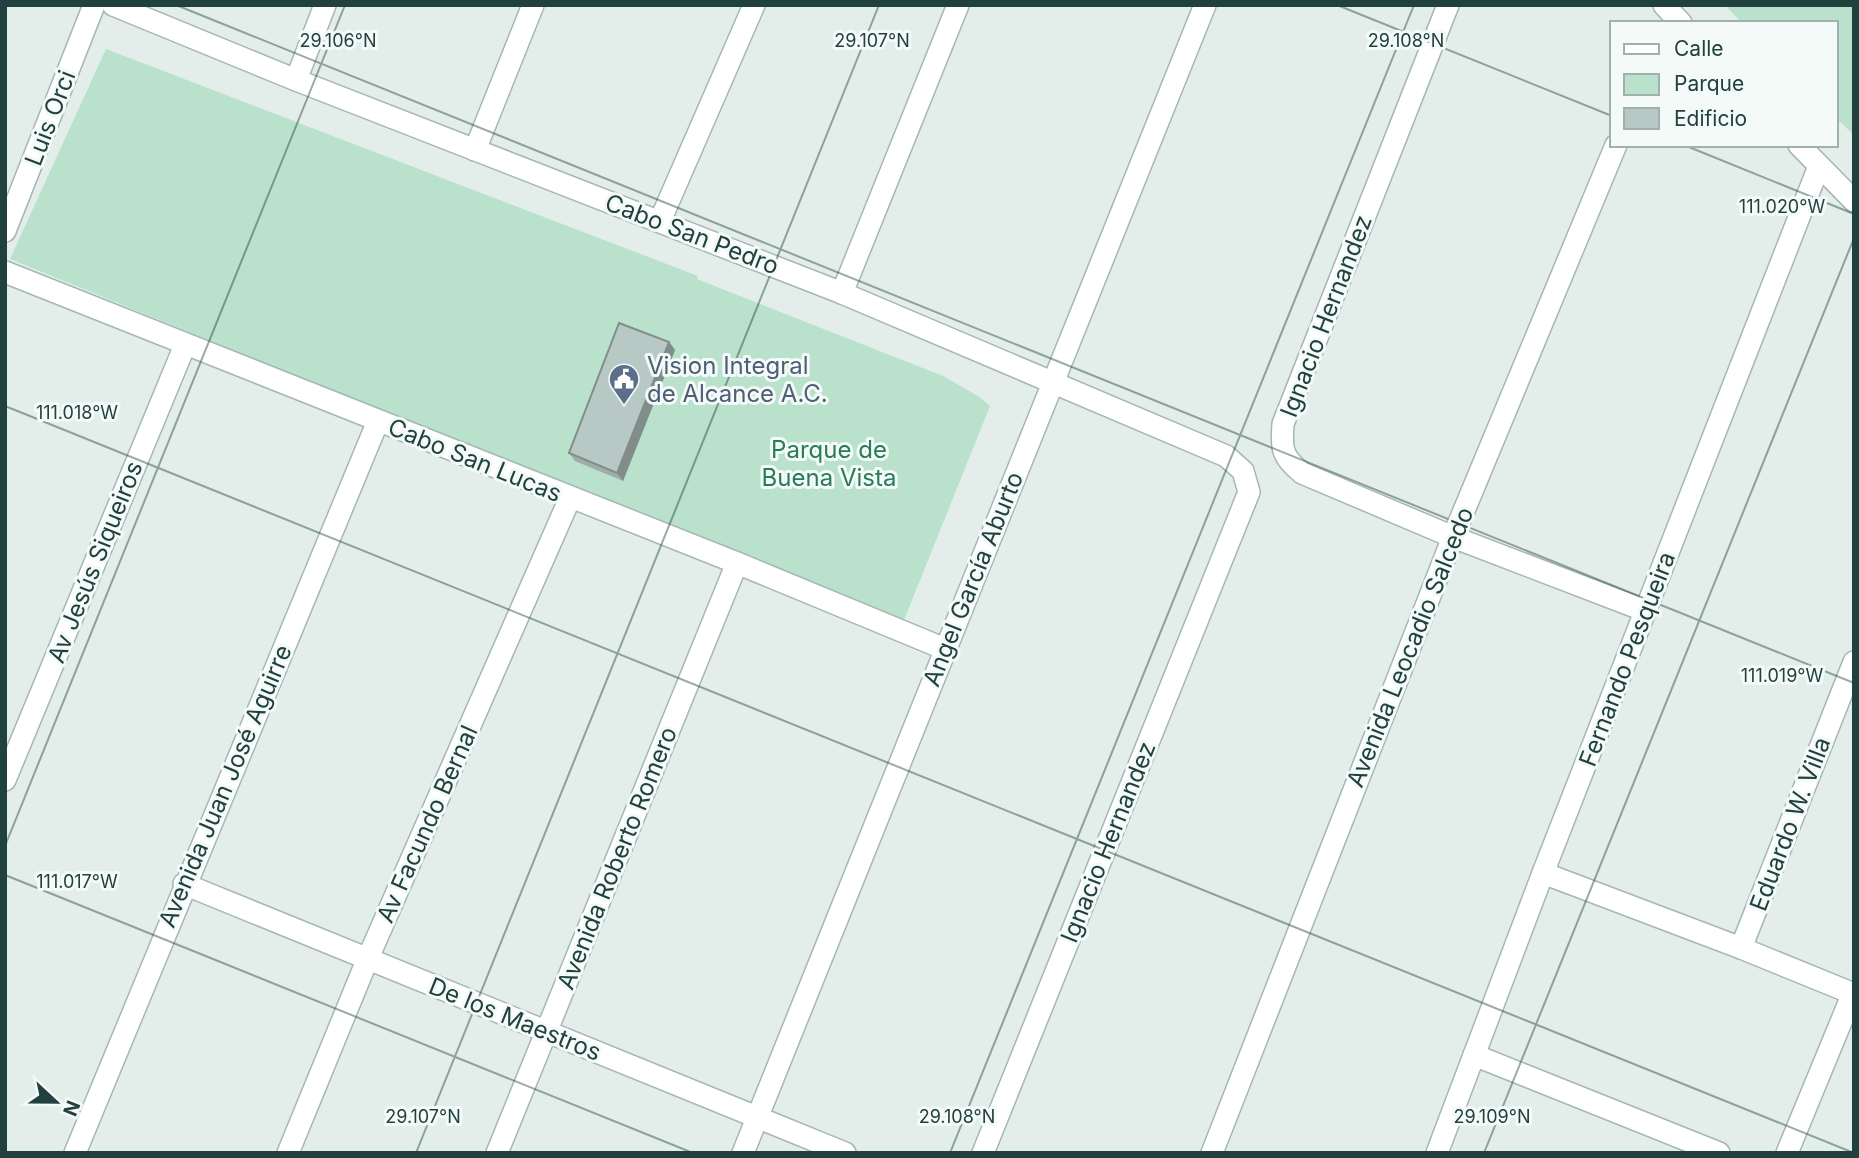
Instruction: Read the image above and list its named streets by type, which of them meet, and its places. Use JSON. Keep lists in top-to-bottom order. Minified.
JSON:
{"streets":{"street":["Luis Orci","Cabo San Pedro","Ignacio Hernandez","Cabo San Lucas","Av Jesús Siqueiros","Angel García Aburto","Avenida Leocadio Salcedo","Fernando Pesqueira","Avenida Juan José Aguirre","Av Facundo Bernal","Eduardo W. Villa","Avenida Roberto Romero","De los Maestros"]},"crossings":[["Cabo San Pedro","Ignacio Hernandez"],["Cabo San Pedro","Angel García Aburto"],["Ignacio Hernandez","Avenida Leocadio Salcedo"],["Ignacio Hernandez","Fernando Pesqueira"],["Cabo San Lucas","Av Jesús Siqueiros"],["Cabo San Lucas","Angel García Aburto"],["Cabo San Lucas","Avenida Juan José Aguirre"],["Cabo San Lucas","Av Facundo Bernal"],["Cabo San Lucas","Avenida Roberto Romero"],["Angel García Aburto","De los Maestros"],["Avenida Juan José Aguirre","De los Maestros"],["Av Facundo Bernal","De los Maestros"],["Avenida Roberto Romero","De los Maestros"]],"parks":["Parque de Buena Vista"],"places":{"public building":["Vision Integral de Alcance A.C."]},"legend":["Calle","Parque","Edificio"],"north":"right","coordinates":["29.106°N","29.107°N","29.108°N","111.020°W","111.018°W","111.019°W","111.017°W","29.109°N"]}
